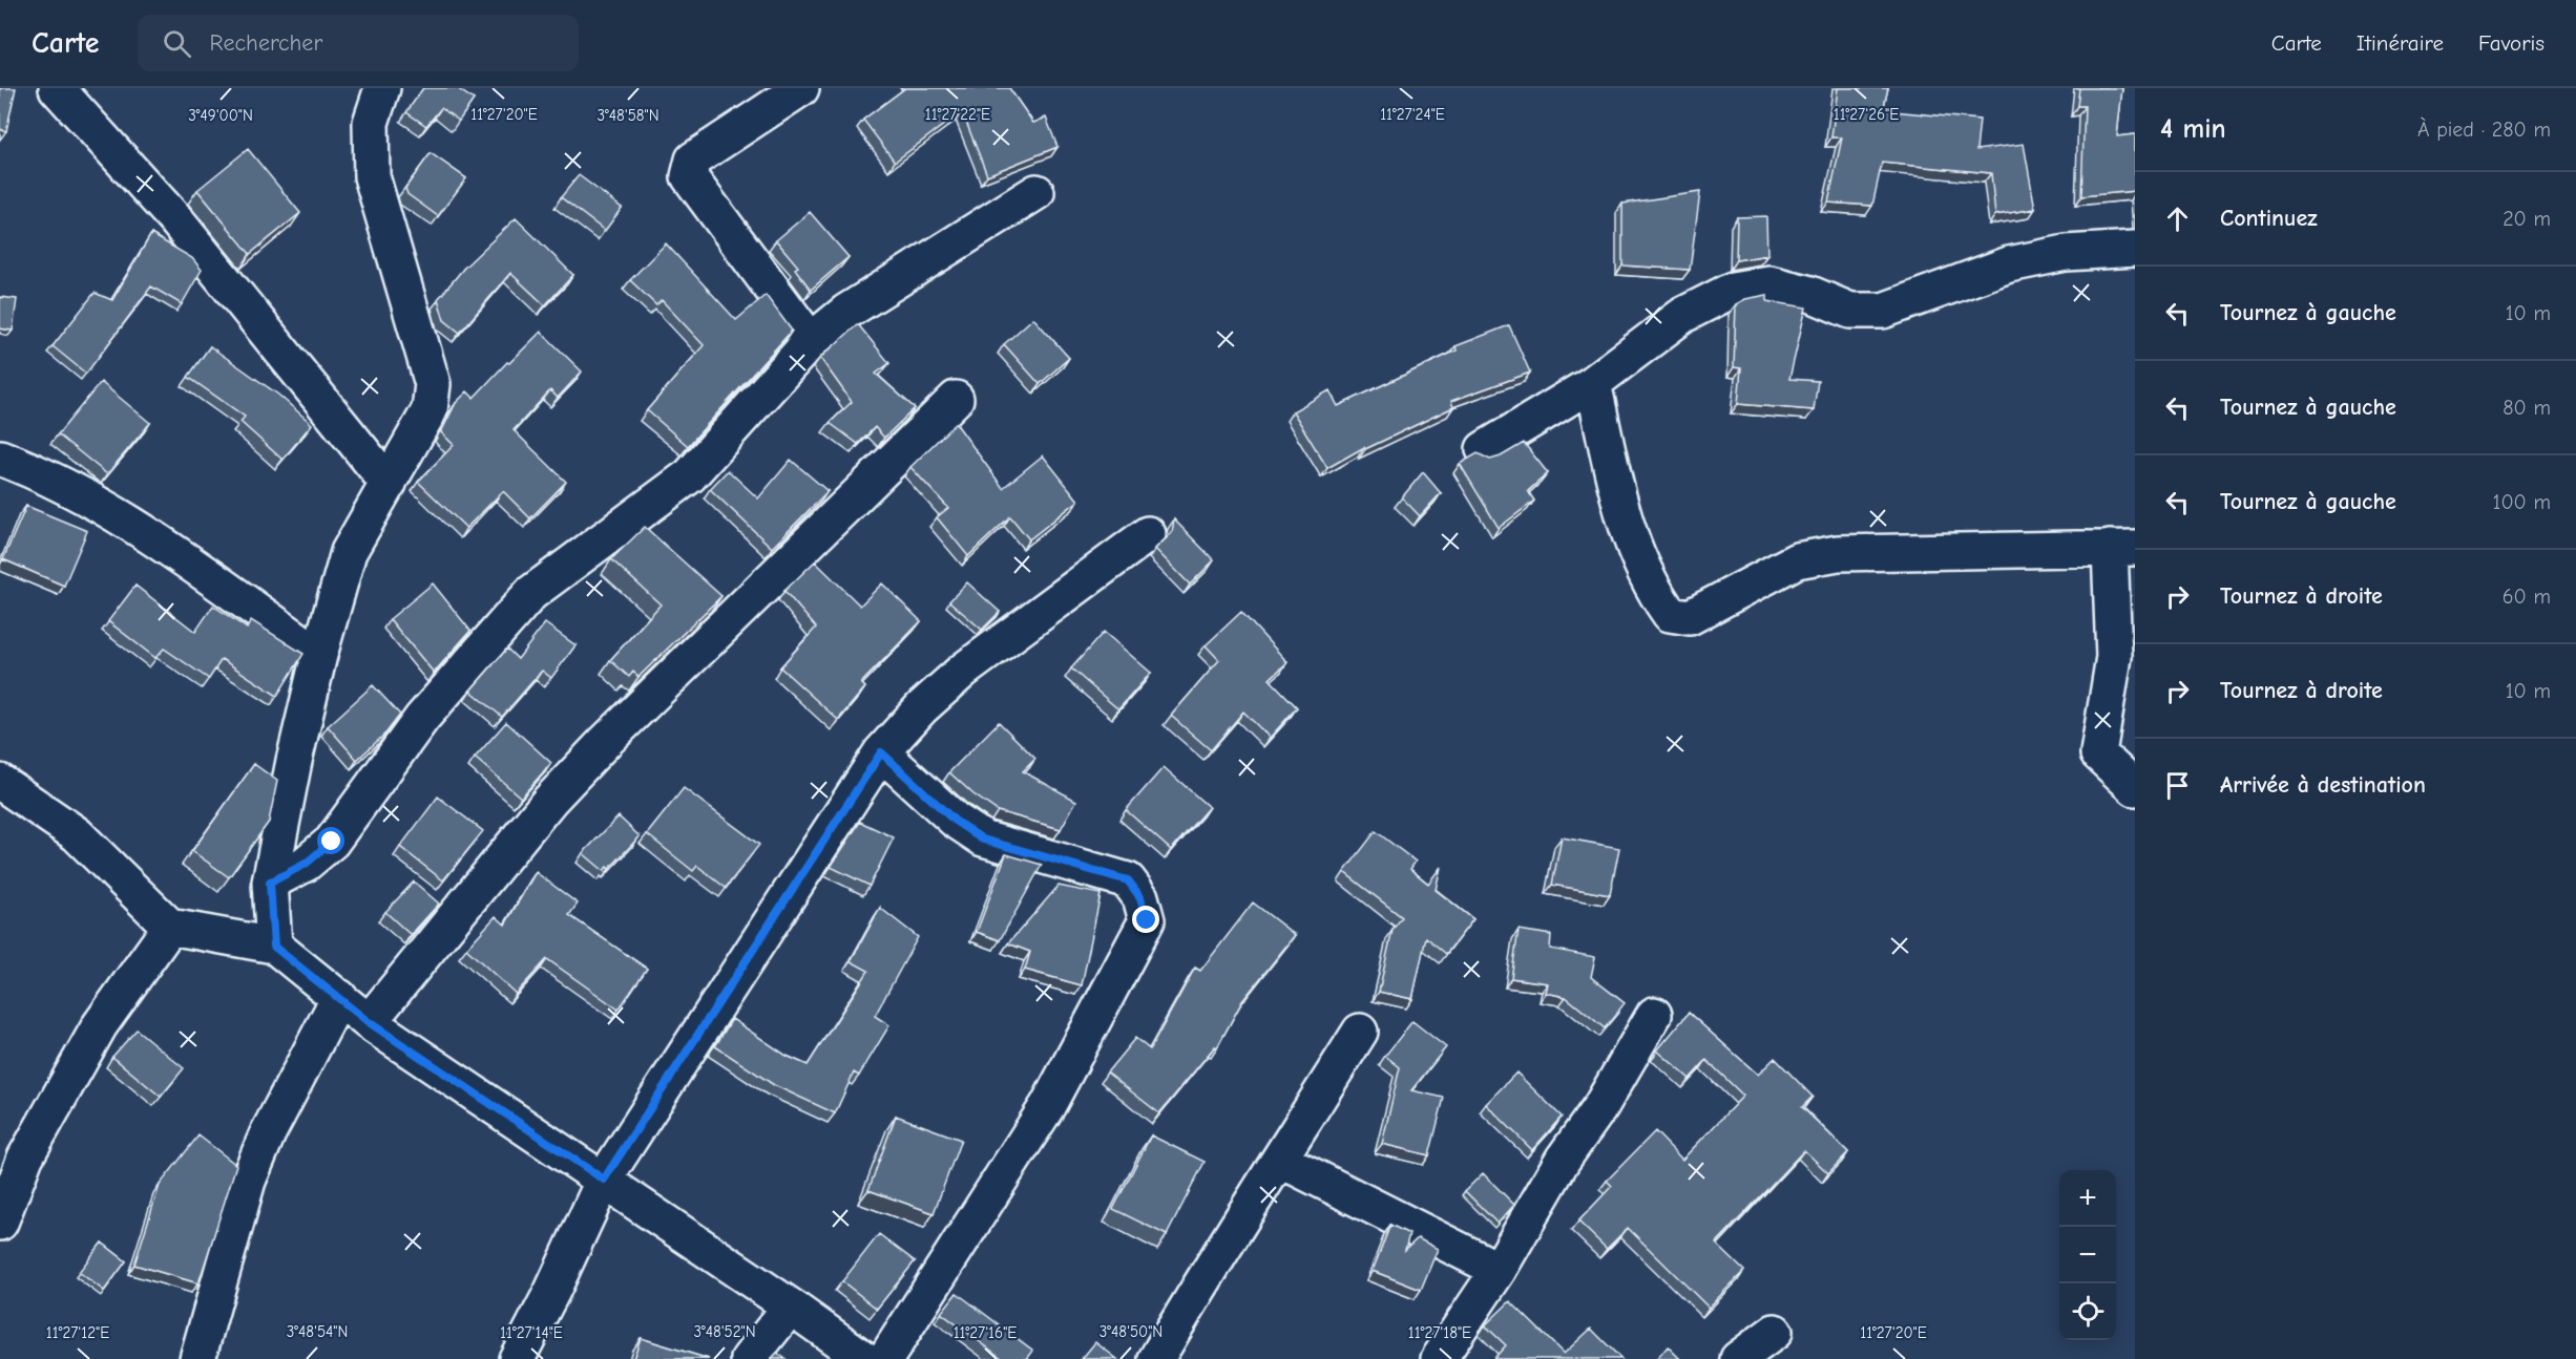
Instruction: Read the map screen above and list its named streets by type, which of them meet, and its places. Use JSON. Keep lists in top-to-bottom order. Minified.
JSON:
{"page":{"header":"Carte","search":"Rechercher","nav":["Carte","Itinéraire","Favoris"],"heading":["4 min","À pied · 280 m"],"list":[["Continuez","20 m"],["Tournez à gauche","10 m"],["Tournez à gauche","80 m"],["Tournez à gauche","100 m"],["Tournez à droite","60 m"],["Tournez à droite","10 m"],"Arrivée à destination"],"map_buttons":["+","−"]},"coordinates":["11°27'20\"E","11°27'22\"E","11°27'24\"E","11°27'26\"E","3°49'00\"N","3°48'58\"N","3°48'54\"N","3°48'52\"N","3°48'50\"N","11°27'12\"E","11°27'14\"E","11°27'16\"E","11°27'18\"E"]}
